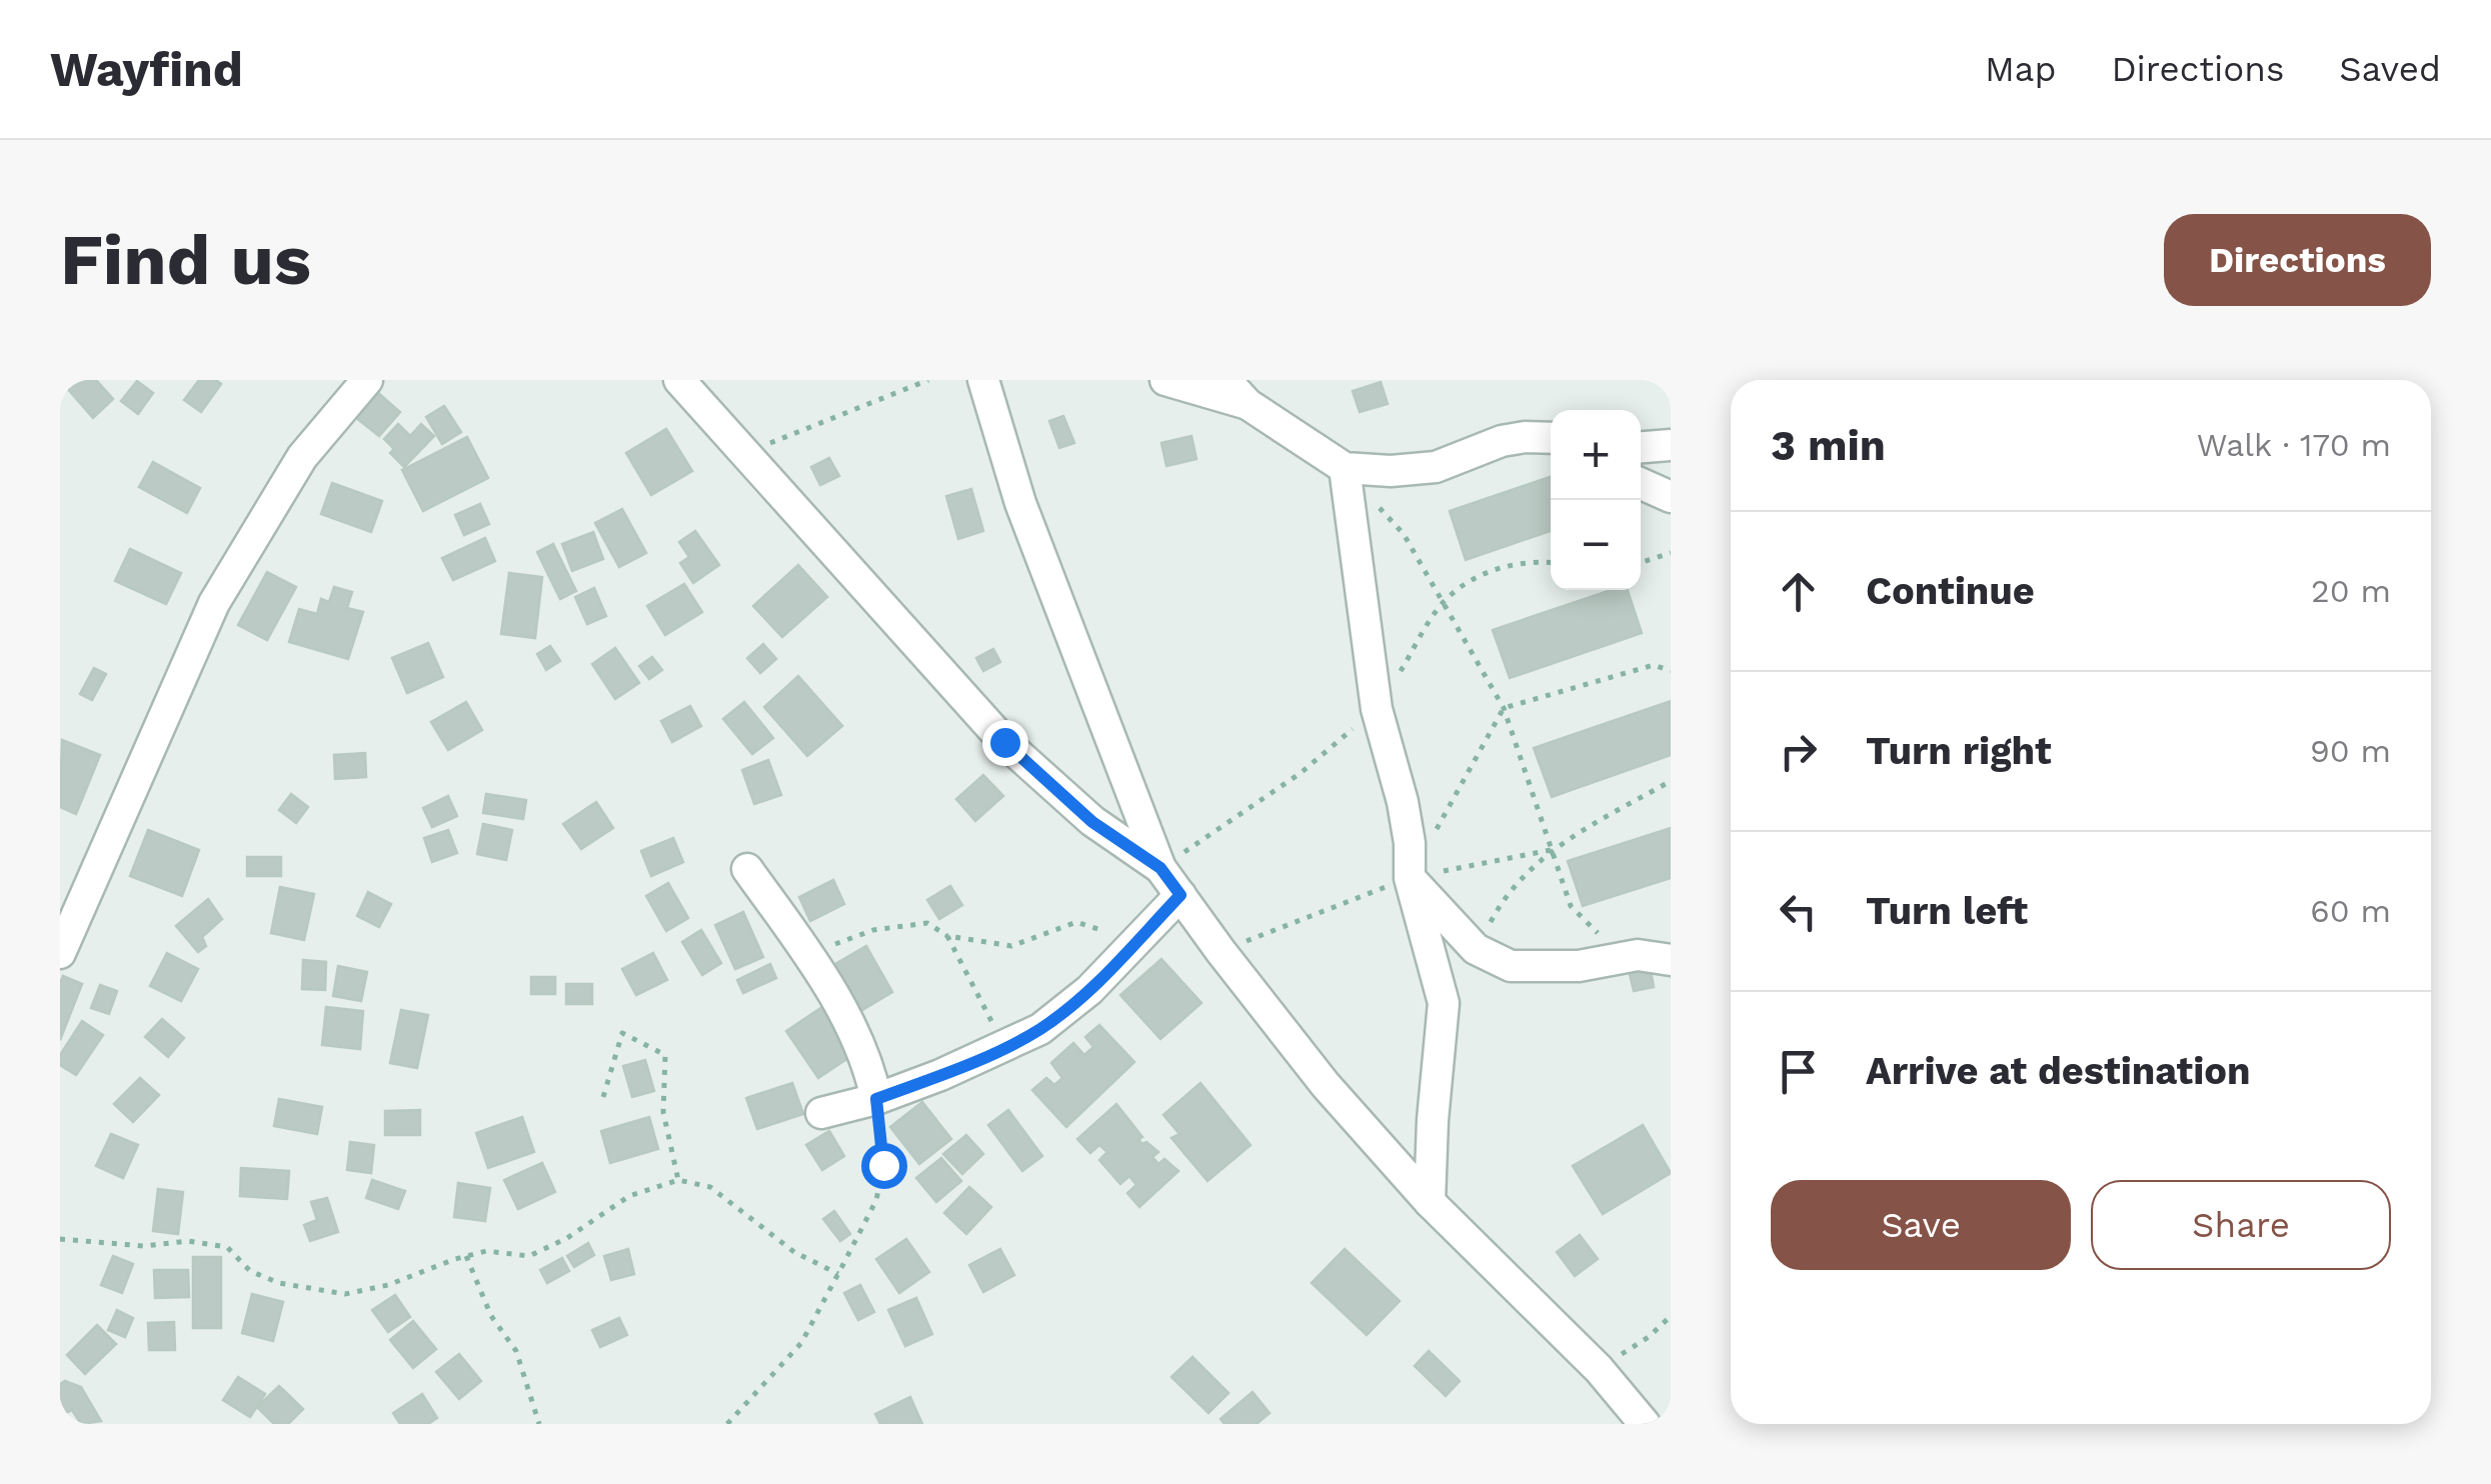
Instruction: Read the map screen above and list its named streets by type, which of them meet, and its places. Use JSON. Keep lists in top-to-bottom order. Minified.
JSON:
{"page":{"header":"Wayfind","nav":["Map","Directions","Saved"],"buttons":["Directions",["Save","Share"]],"title":"Find us","heading":["3 min","Walk · 170 m"],"map_buttons":["+","−"],"list":[["Continue","20 m"],["Turn right","90 m"],["Turn left","60 m"],"Arrive at destination"]}}
